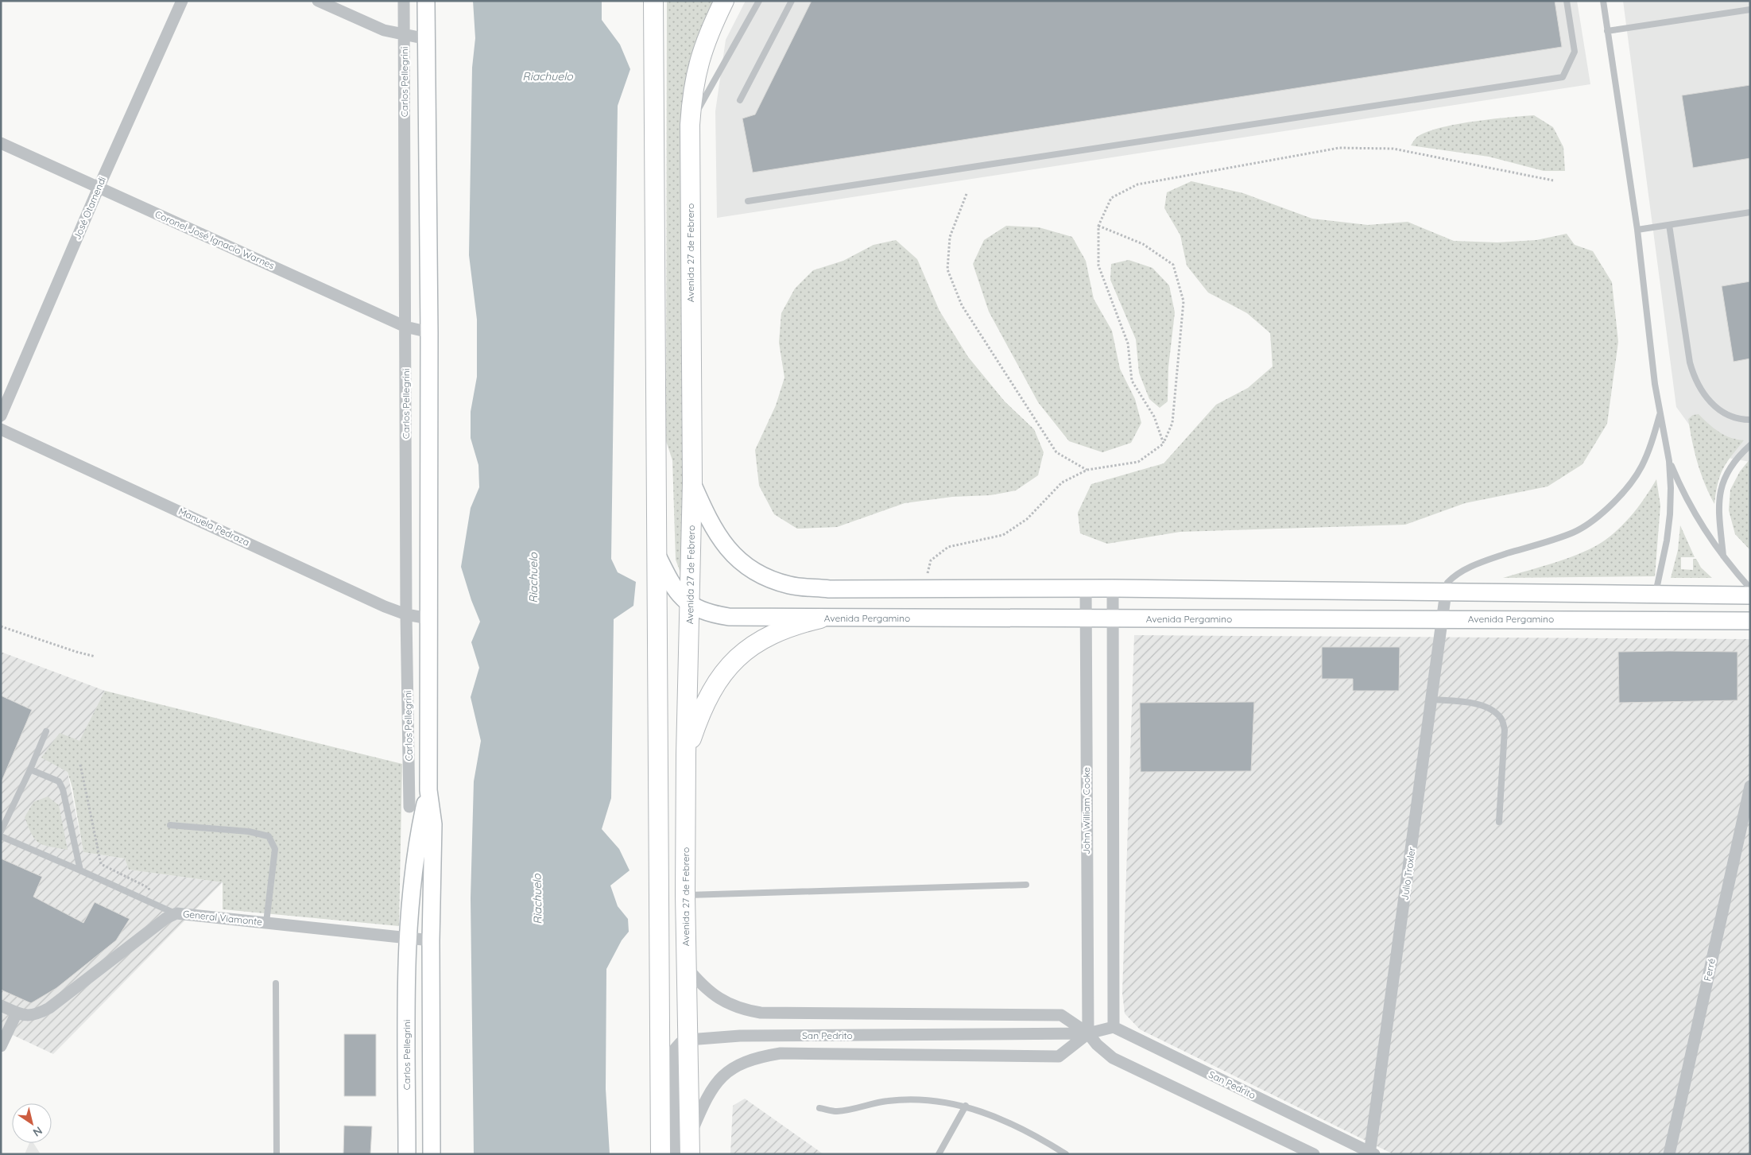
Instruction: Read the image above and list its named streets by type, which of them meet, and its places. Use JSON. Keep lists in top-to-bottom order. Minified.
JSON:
{"streets":{"main road":["Carlos Pellegrini","Avenida 27 de Febrero","Avenida Pergamino"],"street":["José Otamendi","Coronel José Ignacio Warnes","Manuela Pedraza","John William Cooke","Julio Troxler","General Viamonte","Ferré","San Pedrito"]},"crossings":[["Carlos Pellegrini","Coronel José Ignacio Warnes"],["Carlos Pellegrini","Manuela Pedraza"],["Carlos Pellegrini","General Viamonte"],["José Otamendi","Coronel José Ignacio Warnes"],["Avenida 27 de Febrero","Avenida Pergamino"],["Avenida 27 de Febrero","San Pedrito"],["Avenida Pergamino","John William Cooke"],["Avenida Pergamino","Julio Troxler"],["John William Cooke","San Pedrito"],["Julio Troxler","San Pedrito"]],"water":["Riachuelo"],"north":"bottom right"}
